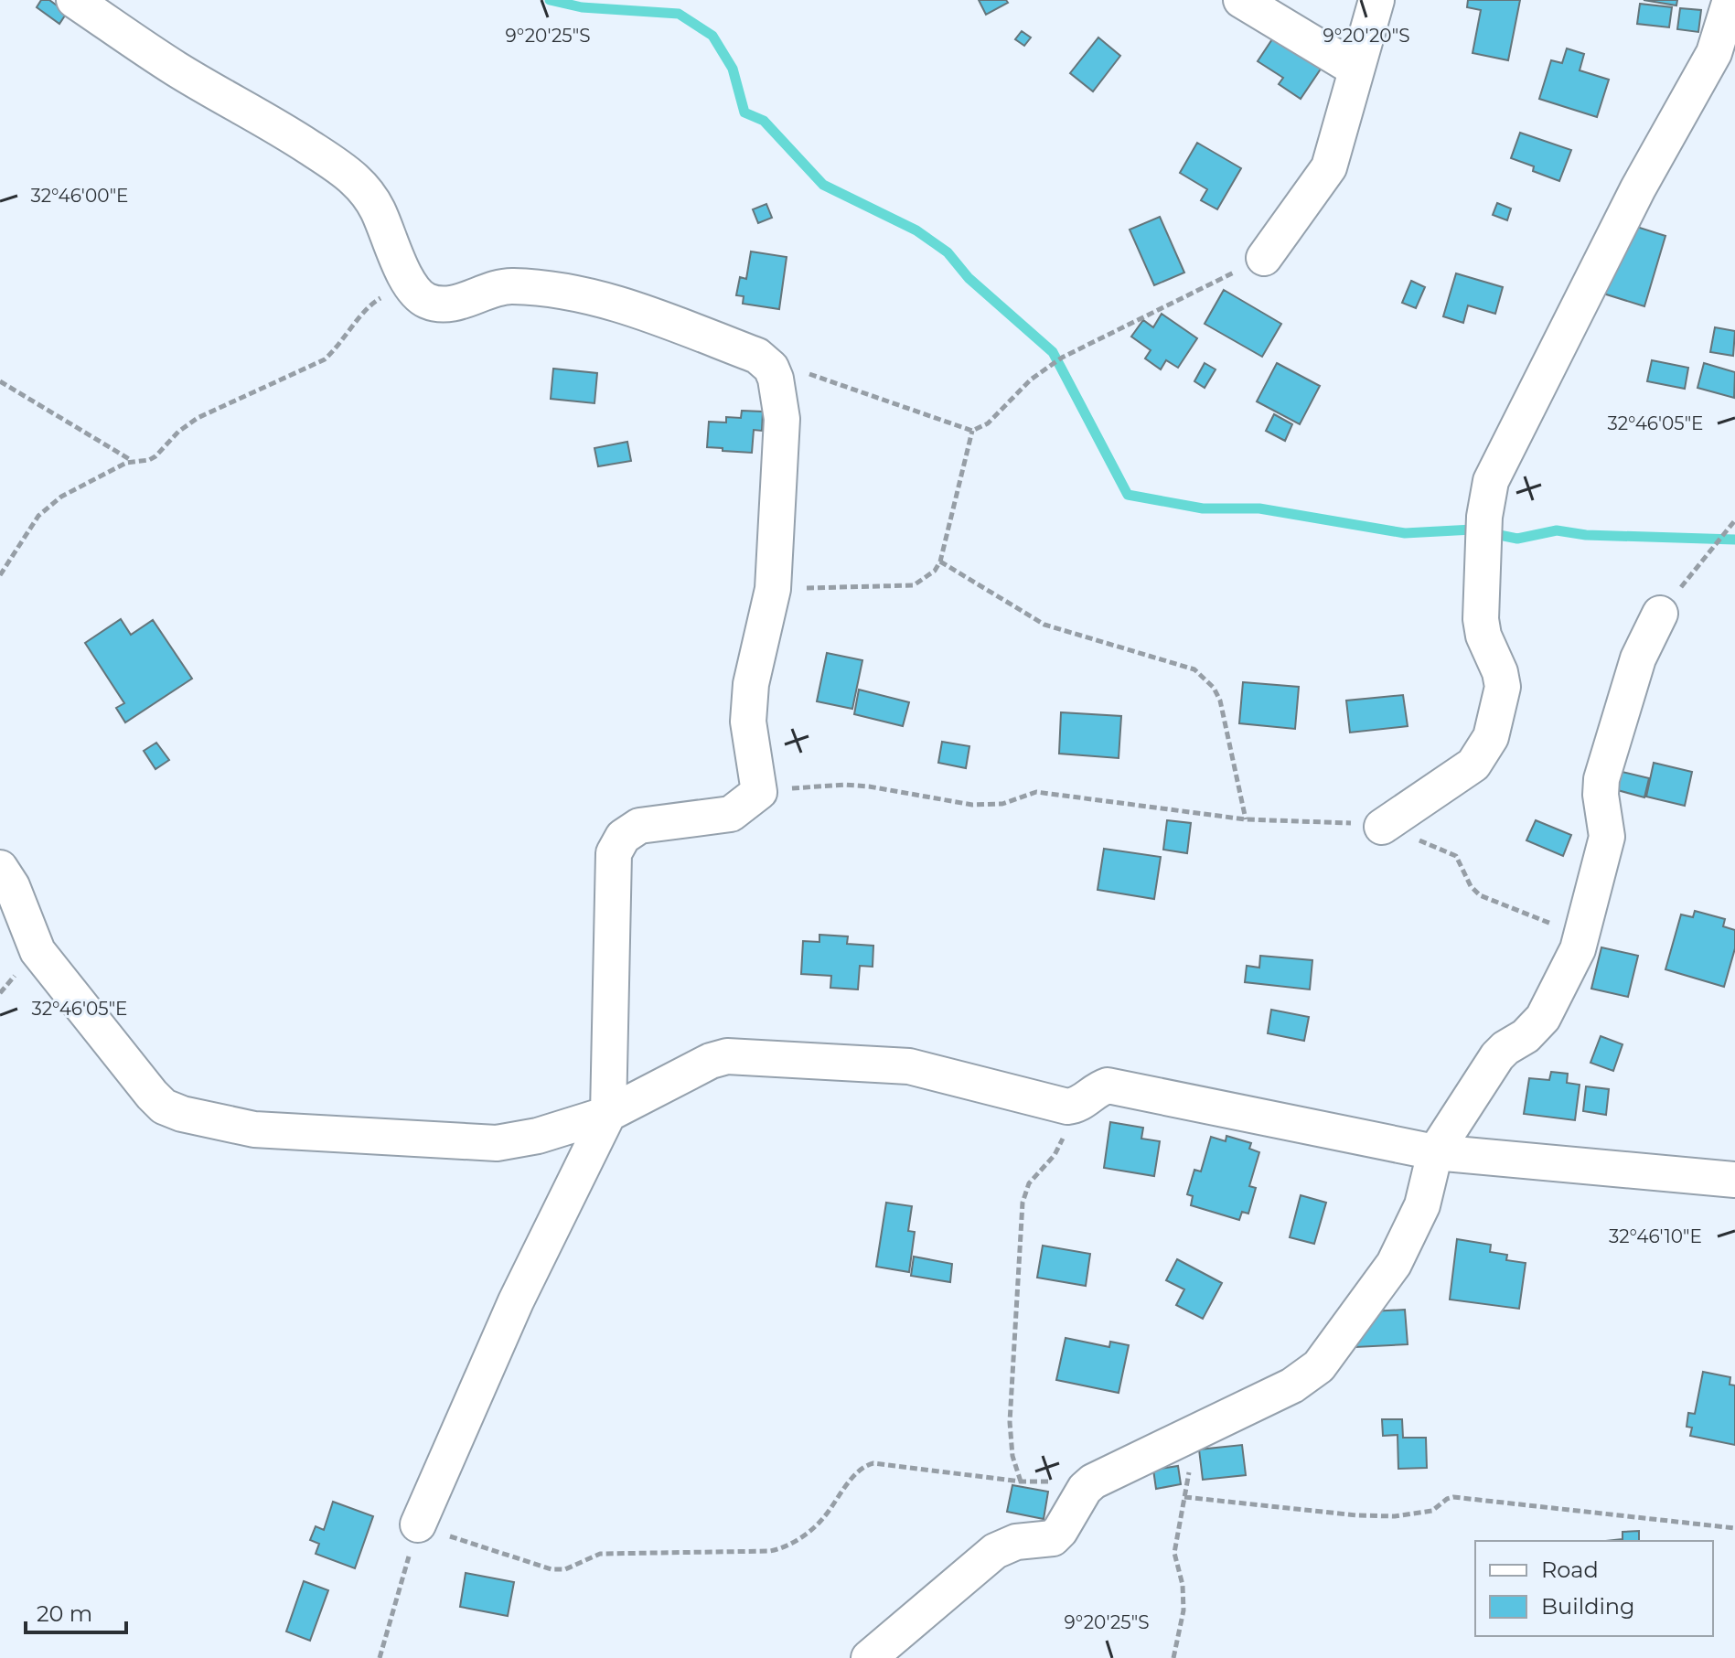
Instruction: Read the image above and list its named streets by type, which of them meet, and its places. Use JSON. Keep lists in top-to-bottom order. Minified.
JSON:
{"legend":["Road","Building"],"scale_bar":"20 m","coordinates":["9°20'25\"S","9°20'20\"S","32°46'00\"E","32°46'05\"E","32°46'10\"E"]}
